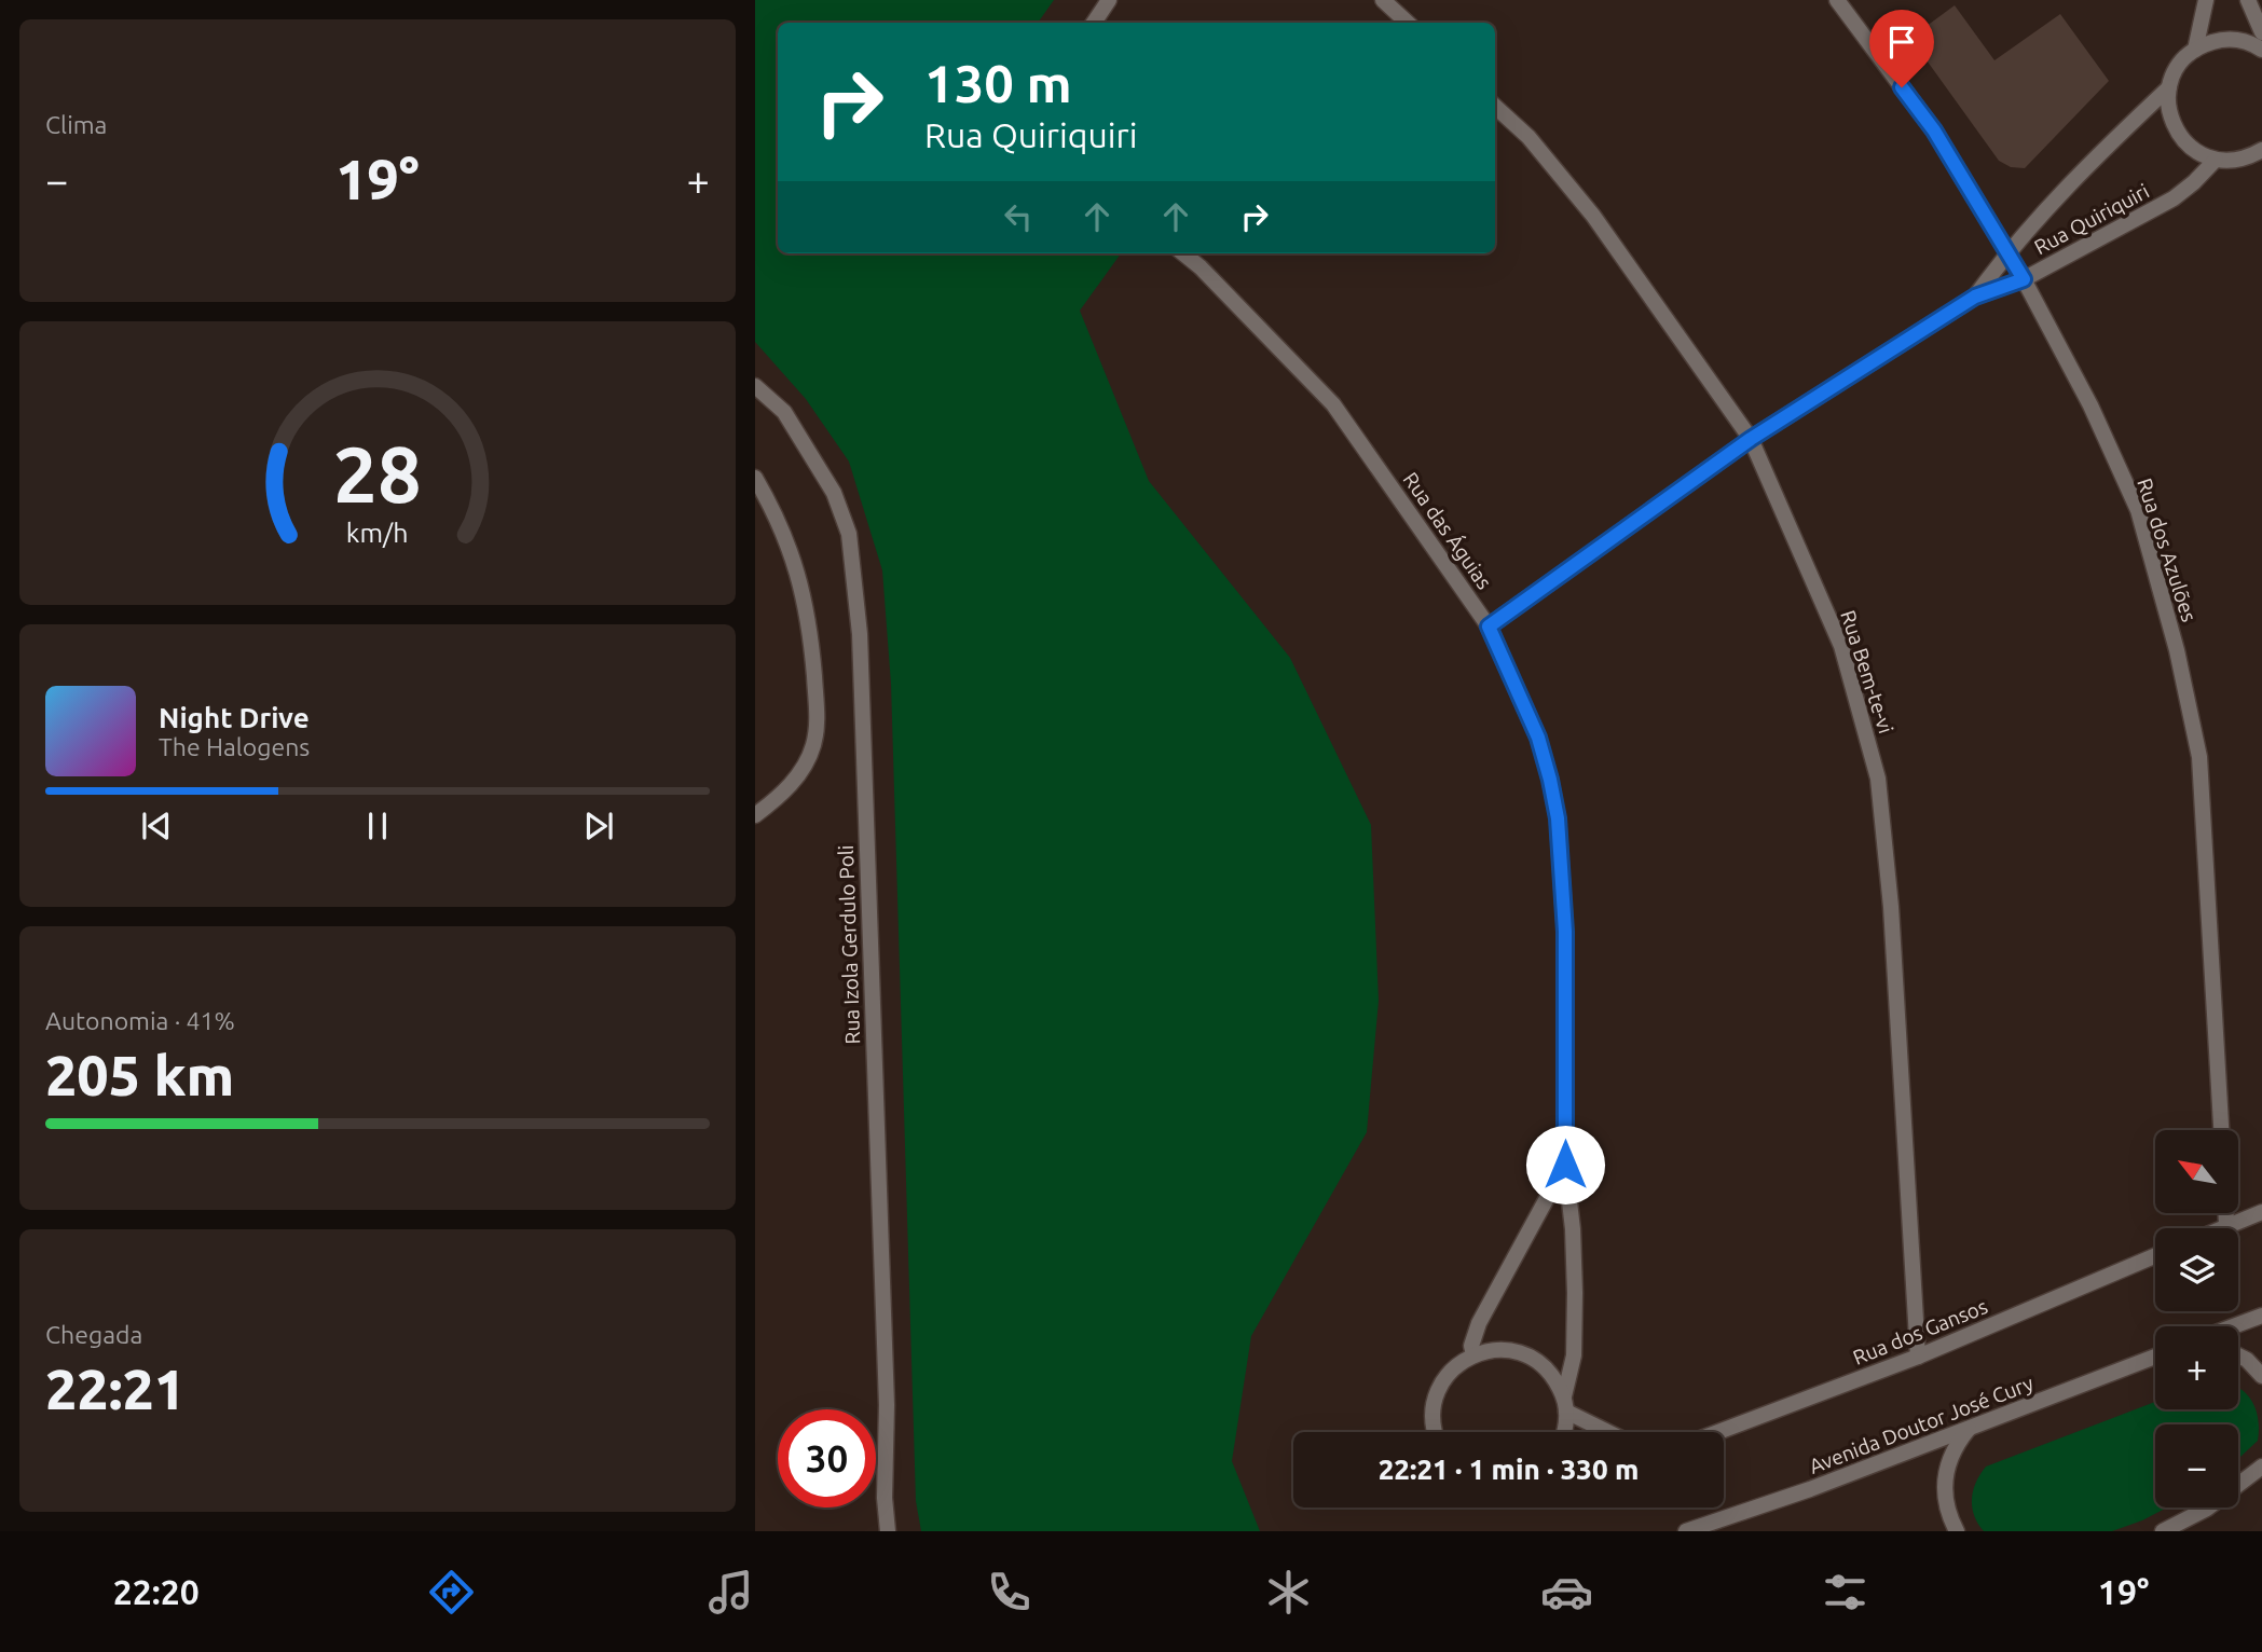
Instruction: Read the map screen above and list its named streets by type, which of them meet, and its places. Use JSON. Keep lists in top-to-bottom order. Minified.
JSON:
{"streets":{"street":["Rua Quiriquiri","Rua das Águias","Rua dos Azulões","Rua Bem-te-vi","Rua Izola Gerdulo Poli","Rua dos Gansos","Avenida Doutor José Cury"]},"crossings":[["Rua Quiriquiri","Rua das Águias"],["Rua Quiriquiri","Rua dos Azulões"],["Rua Quiriquiri","Rua Bem-te-vi"],["Rua Bem-te-vi","Rua dos Gansos"]],"north":"top left","page":{"tile":["Clima",["Autonomia · 41%","205 km"],["Chegada","22:21"]],"turn":["130 m","Rua Quiriquiri"],"heat":["−","19°","+"],"song":["Night Drive","The Halogens"],"map_buttons":["+","−"],"limit":"30","trip":"22:21 · 1 min · 330 m","tabs":["22:20","19°"],"gauge":["28","km/h"]}}
